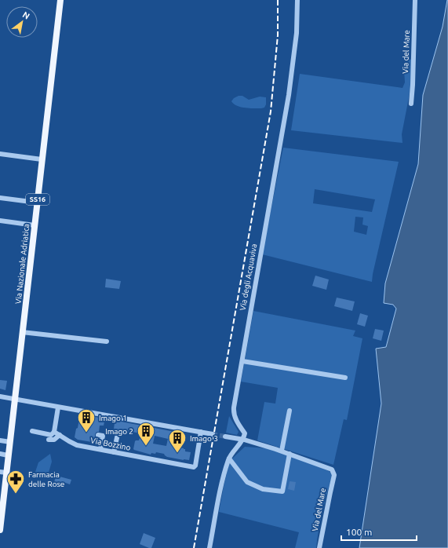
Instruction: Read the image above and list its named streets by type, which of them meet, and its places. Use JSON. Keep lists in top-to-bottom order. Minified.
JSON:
{"streets":{"main road":["SS16","Via Nazionale Adriatica"],"street":["Via del Mare","Via degli Acquaviva","Via Bozzino"]},"places":{"building":["Imago 1","Imago 2","Imago 3"],"pharmacy":["Farmacia delle Rose"]},"scale_bar":"100 m","north":"top right"}
